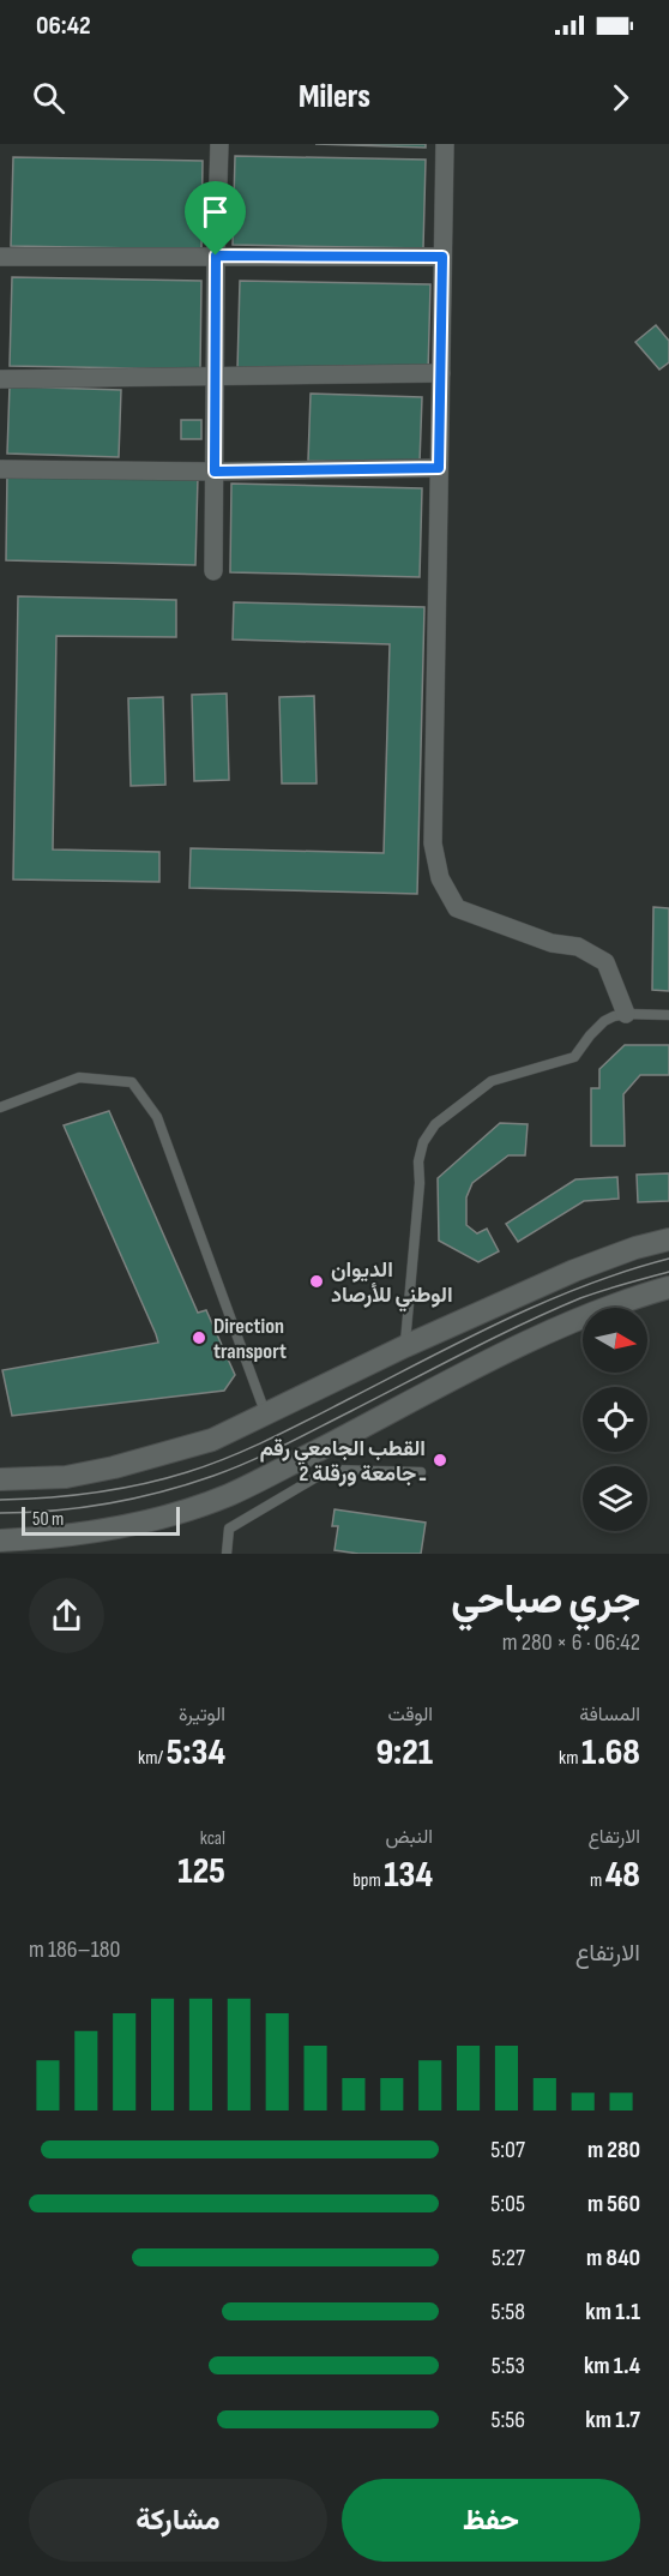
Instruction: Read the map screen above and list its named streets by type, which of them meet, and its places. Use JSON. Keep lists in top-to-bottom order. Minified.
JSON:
{"places":["الديوان الوطني للأرصاد","Direction transport","القطب الجامعي رقم 2 ـ جامعة ورقلة"],"scale_bar":"50 m","north":"right","page":{"status":"06:42","header":"Milers","scale":"50 m","heading":["جري صباحي","06:42 · 6 × 280 m"],"stats":[["المسافة","1.68 km"],["الوقت","9:21"],["الوتيرة","5:34 /km"],["الارتفاع","48 m"],["النبض","134 bpm"],["kcal","125"]],"chart":["الارتفاع","180–186 m"],"list":[{"name":"280 m","note":"5:07"},{"name":"560 m","note":"5:05"},{"name":"840 m","note":"5:27"},{"name":"1.1 km","note":"5:58"},{"name":"1.4 km","note":"5:53"},{"name":"1.7 km","note":"5:56"}],"buttons":["حفظ","مشاركة"]}}
